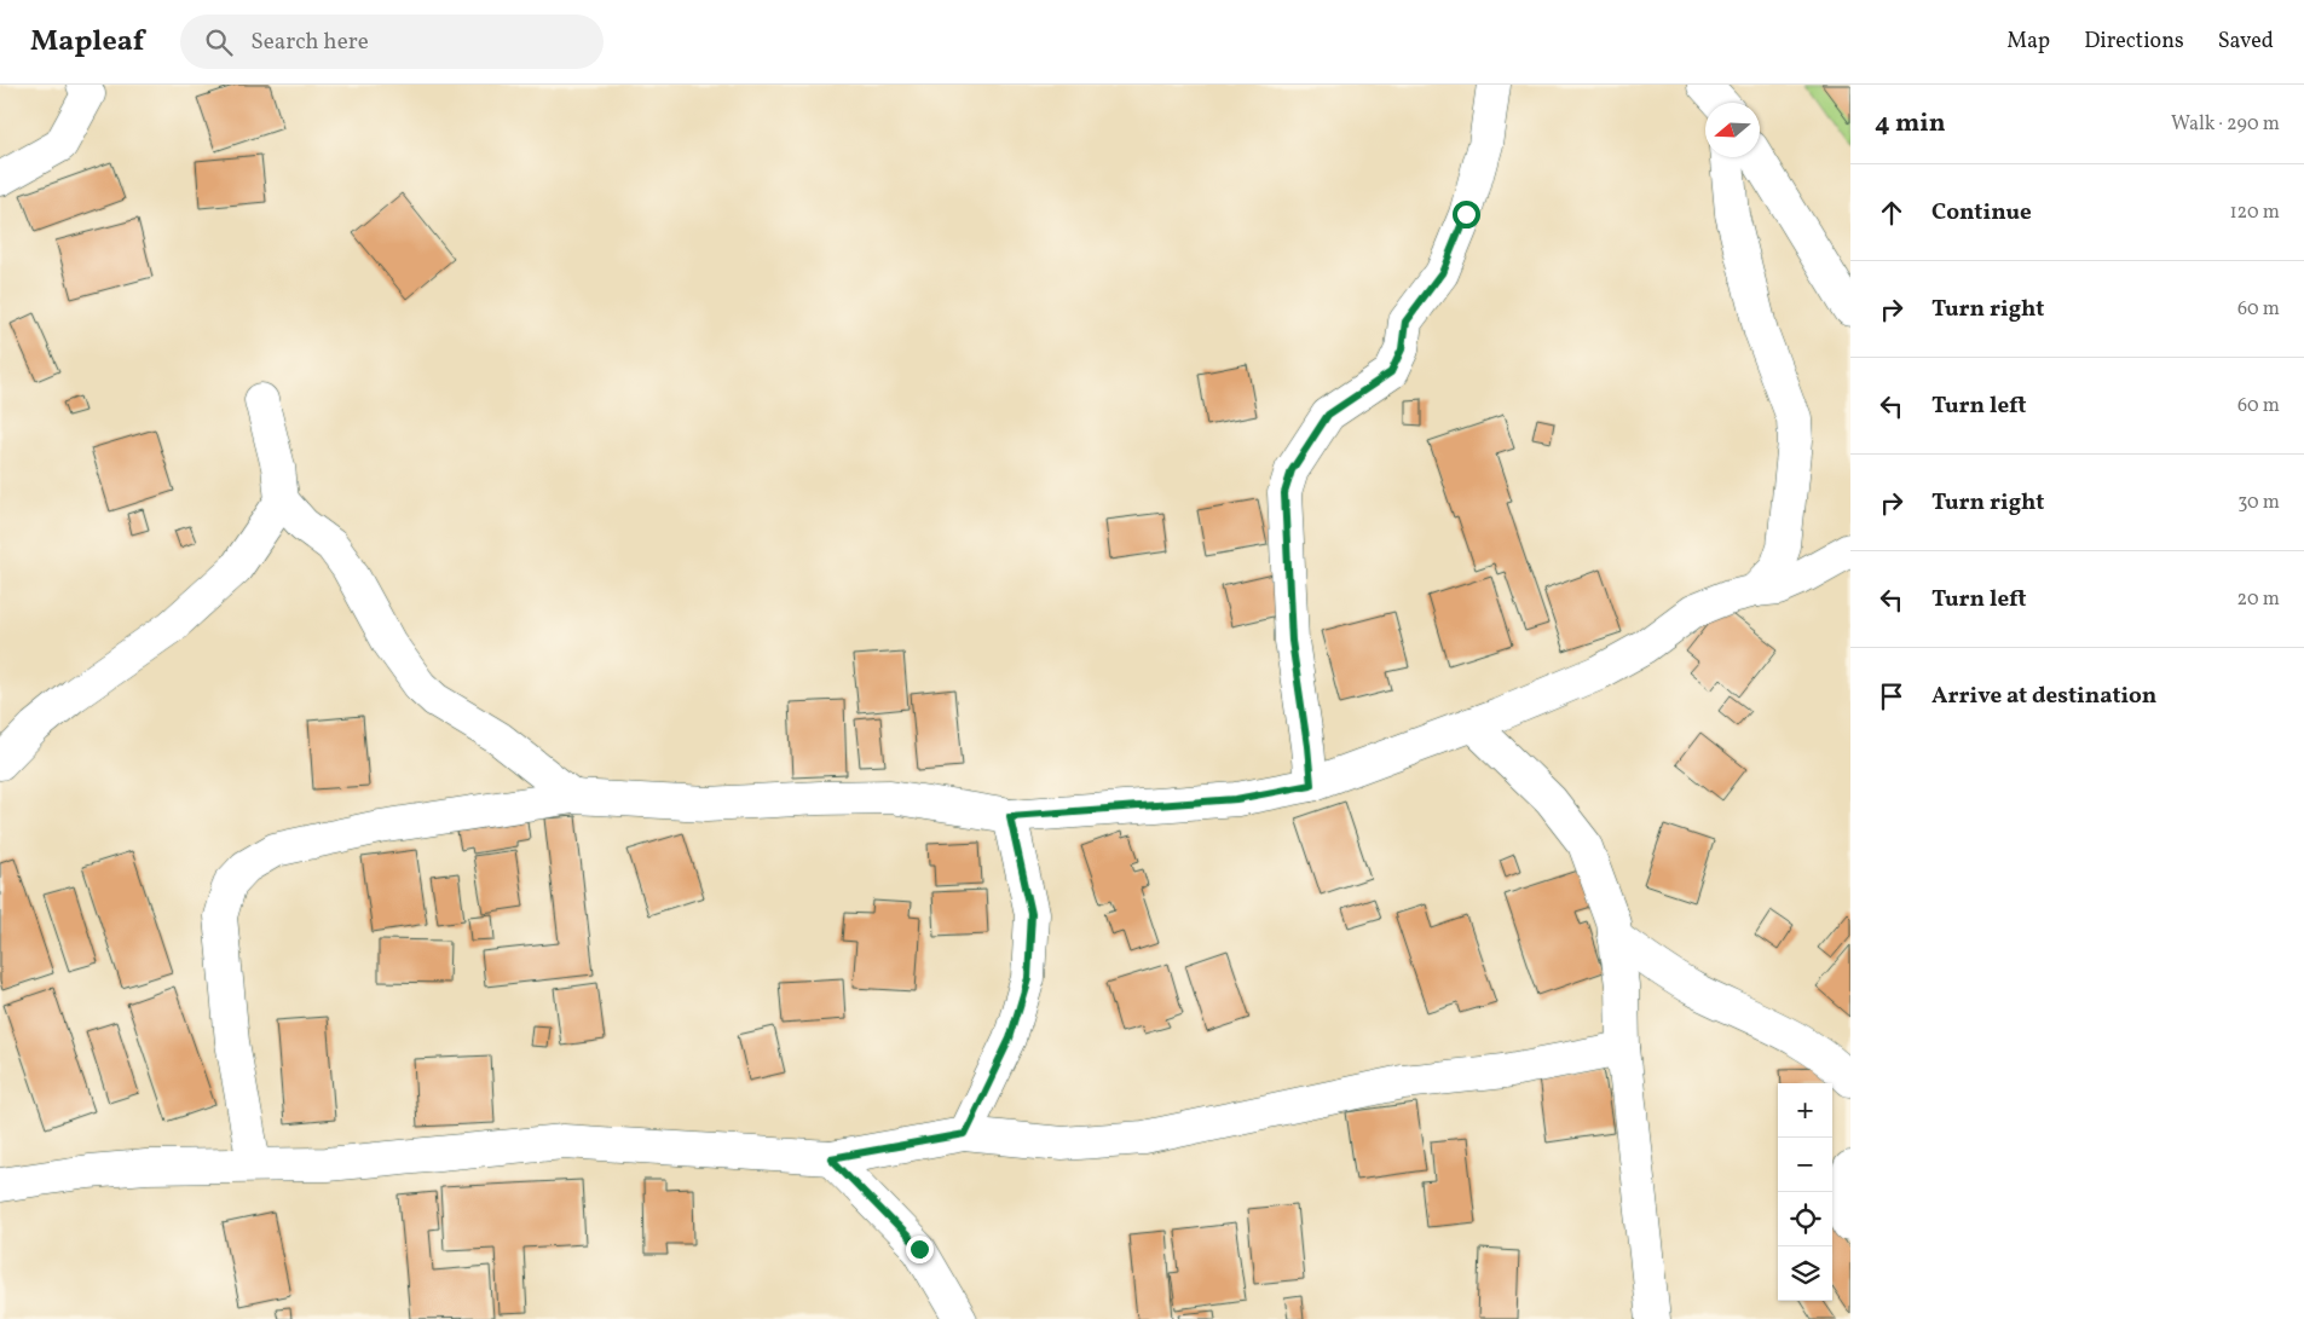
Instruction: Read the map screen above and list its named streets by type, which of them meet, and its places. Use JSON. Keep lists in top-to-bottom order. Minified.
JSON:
{"north":"left","page":{"header":"Mapleaf","search":"Search here","nav":["Map","Directions","Saved"],"heading":["4 min","Walk · 290 m"],"list":[["Continue","120 m"],["Turn right","60 m"],["Turn left","60 m"],["Turn right","30 m"],["Turn left","20 m"],"Arrive at destination"],"map_buttons":["+","−"]}}
